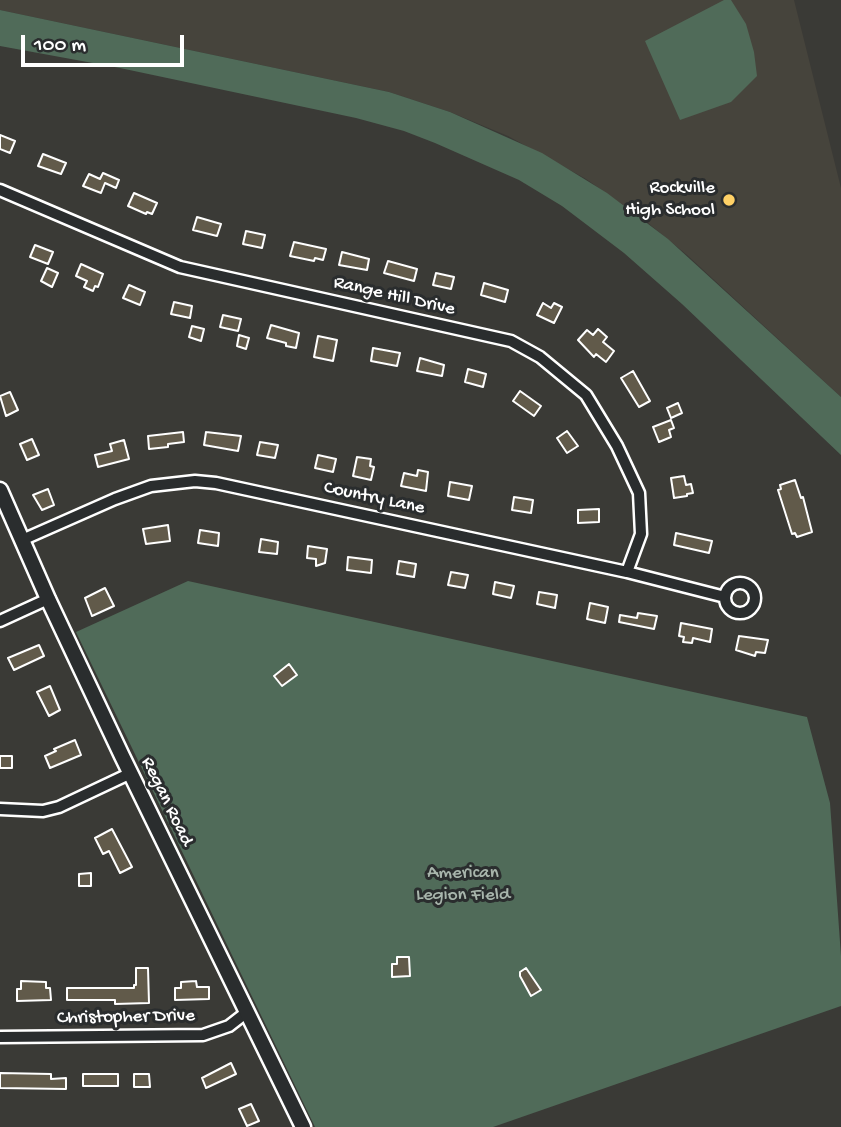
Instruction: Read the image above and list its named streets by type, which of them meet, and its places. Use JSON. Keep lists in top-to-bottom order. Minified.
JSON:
{"streets":{"street":["Range Hill Drive","Country Lane","Regan Road","Christopher Drive"]},"crossings":[["Range Hill Drive","Country Lane"],["Country Lane","Regan Road"],["Regan Road","Christopher Drive"]],"parks":["American Legion Field"],"places":["Rockville High School"],"scale_bar":"100 m"}
